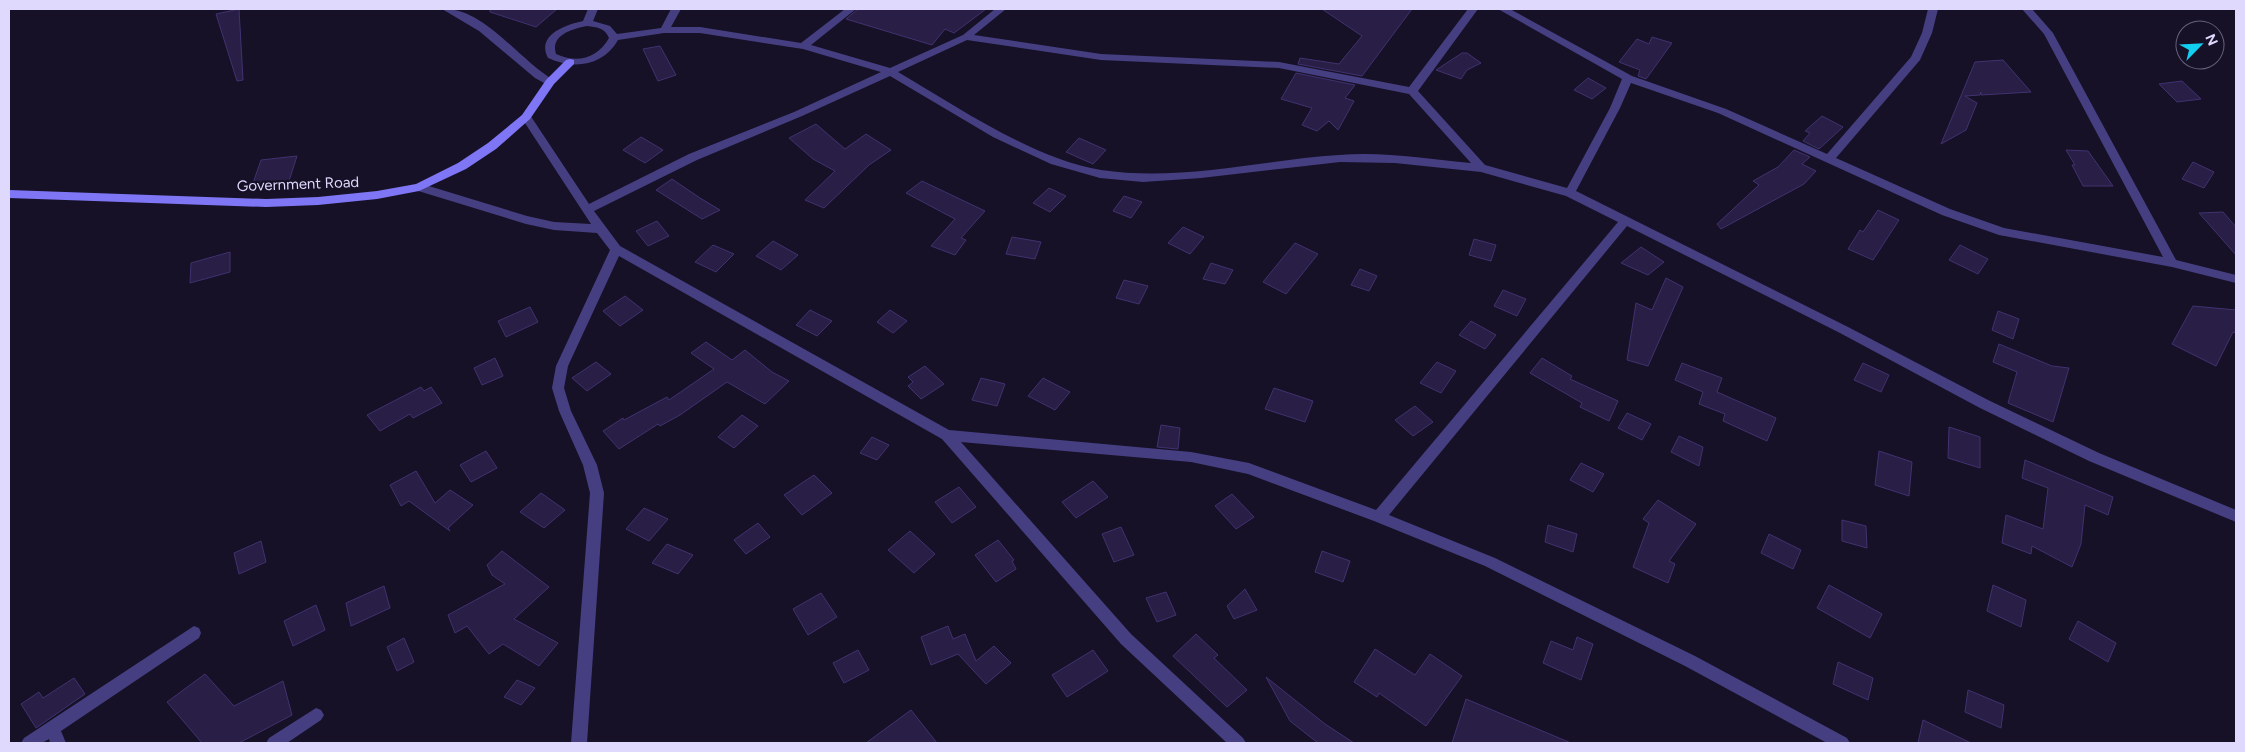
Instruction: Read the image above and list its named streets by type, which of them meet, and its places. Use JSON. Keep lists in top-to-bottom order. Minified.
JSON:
{"streets":{"street":["Government Road"]},"north":"top right"}
